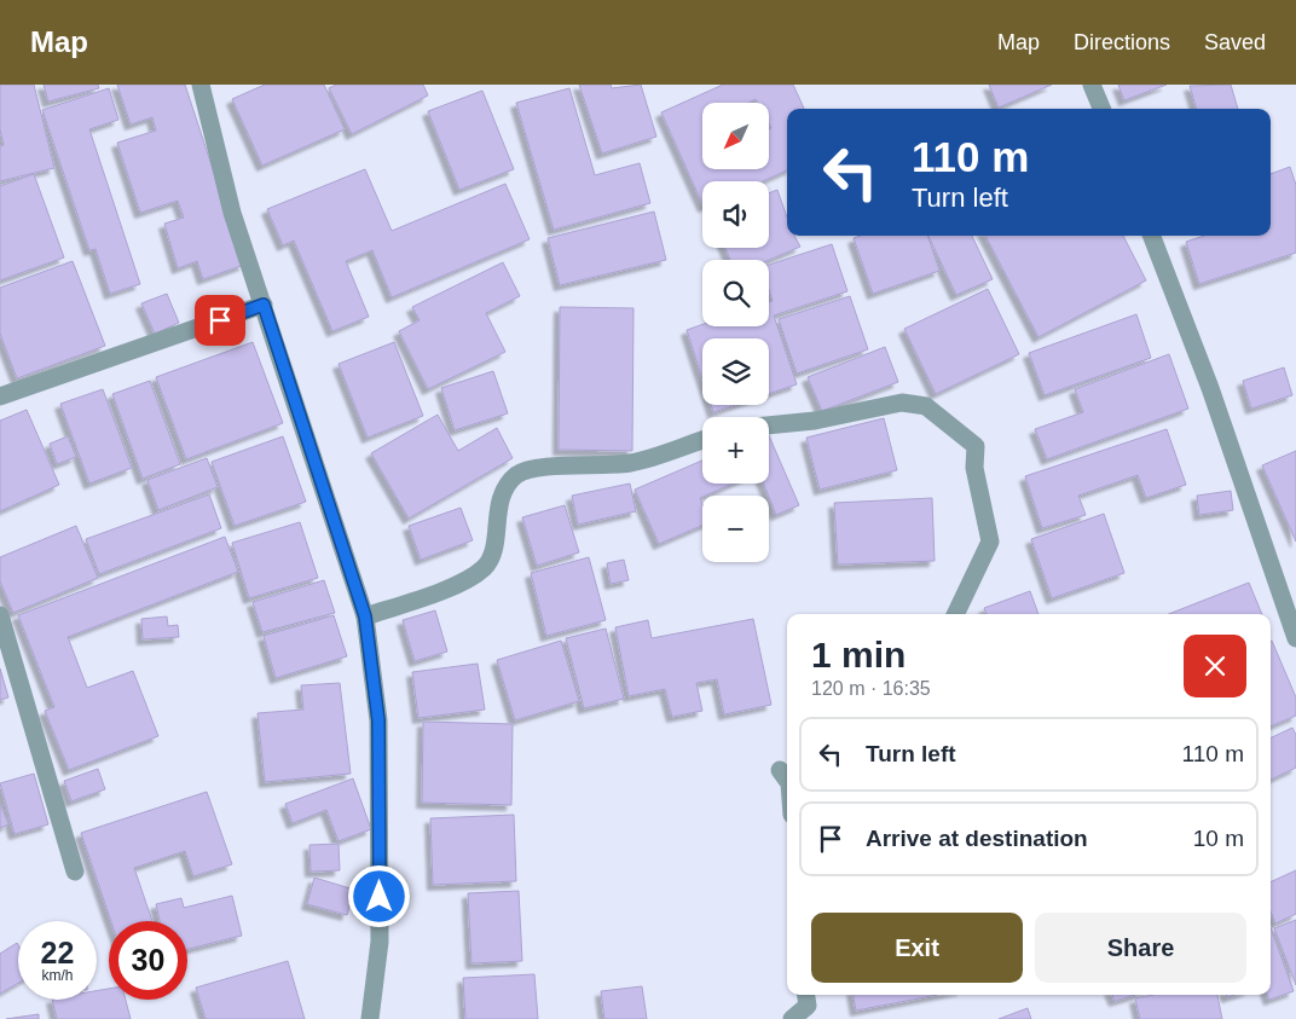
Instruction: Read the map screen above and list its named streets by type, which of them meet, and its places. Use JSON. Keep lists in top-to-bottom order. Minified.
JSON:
{"north":"bottom left","page":{"header":"Map","nav":["Map","Directions","Saved"],"map_buttons":["+","−"],"turn":["110 m","Turn left"],"heading":["1 min","120 m · 16:35"],"list":[{"name":"Turn left","value":"110 m"},{"name":"Arrive at destination","value":"10 m"}],"buttons":["Exit","Share"],"speed":"22 km/h","limit":"30"}}
